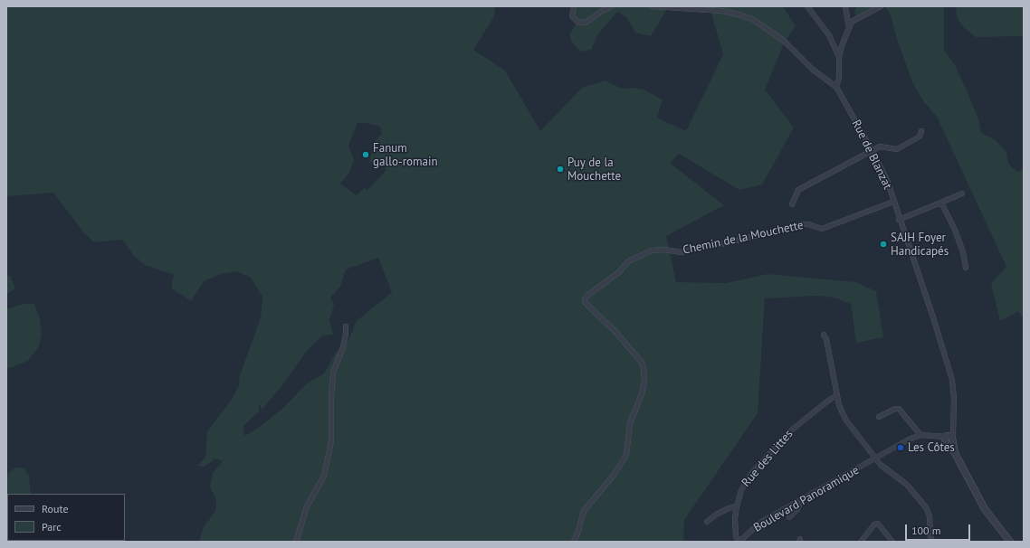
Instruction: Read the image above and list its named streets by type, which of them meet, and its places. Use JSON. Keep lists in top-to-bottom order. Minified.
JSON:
{"streets":{"street":["Rue de Blanzat","Chemin de la Mouchette","Rue des Littes","Boulevard Panoramique"]},"crossings":[["Rue de Blanzat","Chemin de la Mouchette"],["Rue des Littes","Boulevard Panoramique"]],"places":["Fanum gallo-romain","Puy de la Mouchette","SAJH Foyer Handicapés","Les Côtes"],"legend":["Route","Parc"],"scale_bar":"100 m"}
